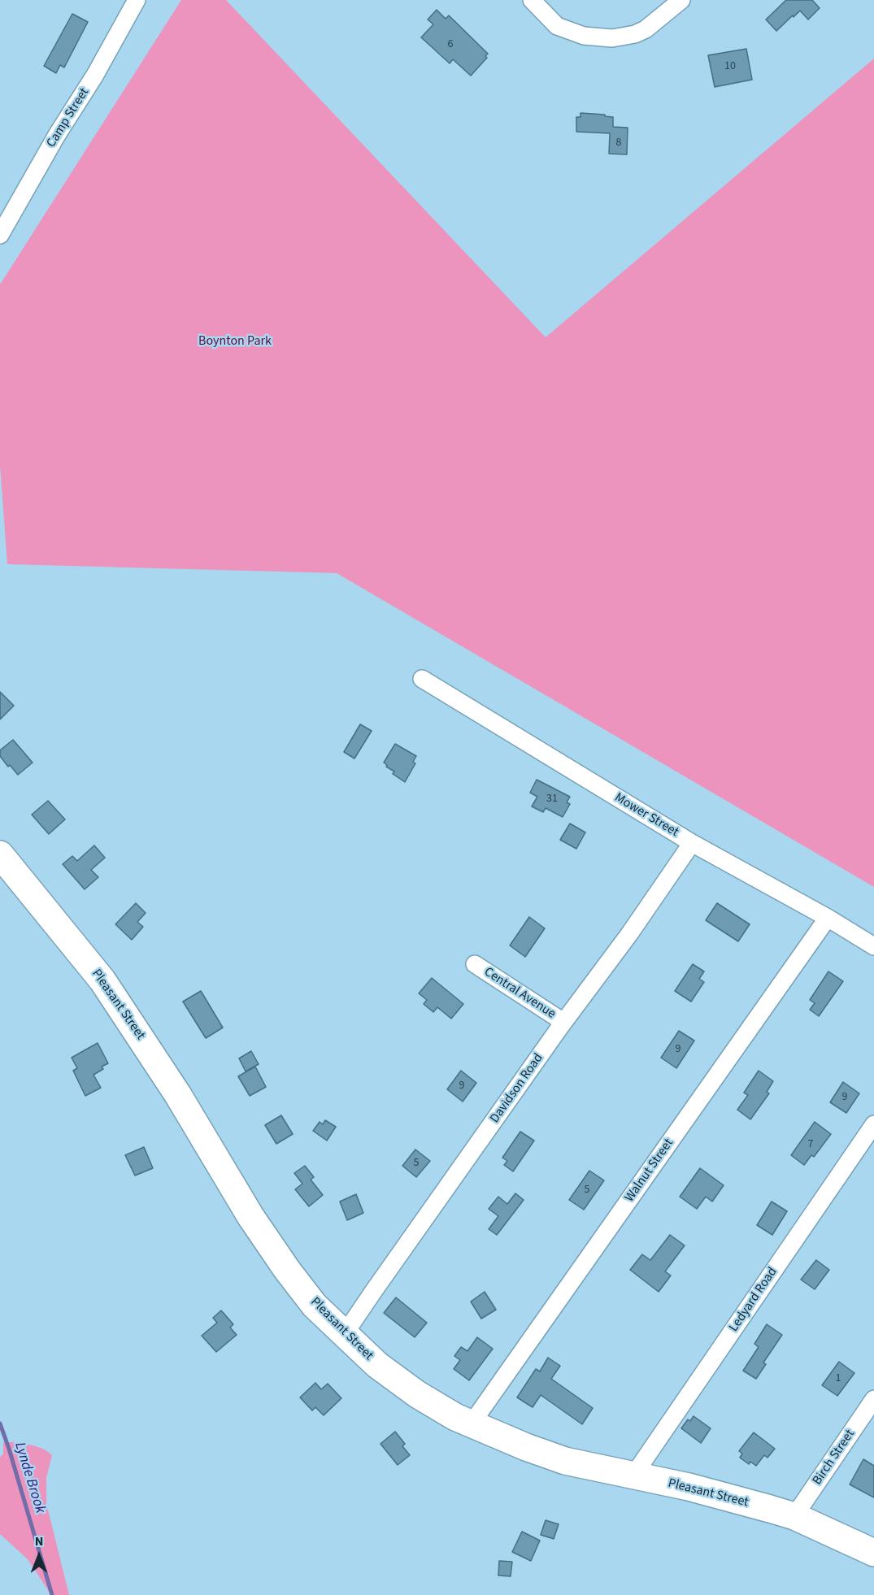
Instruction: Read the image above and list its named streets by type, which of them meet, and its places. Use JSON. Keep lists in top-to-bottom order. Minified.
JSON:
{"streets":{"main road":["Pleasant Street"],"street":["Camp Street","Mower Street","Central Avenue","Davidson Road","Walnut Street","Ledyard Road","Birch Street"]},"crossings":[["Mower Street","Davidson Road"],["Mower Street","Walnut Street"],["Central Avenue","Davidson Road"],["Pleasant Street","Davidson Road"],["Pleasant Street","Walnut Street"],["Pleasant Street","Ledyard Road"],["Pleasant Street","Birch Street"]],"water":["Lynde Brook"],"parks":["Boynton Park"],"house_numbers":["6","10","8","31","9","9","9","7","5","5","1"],"north":"top"}
